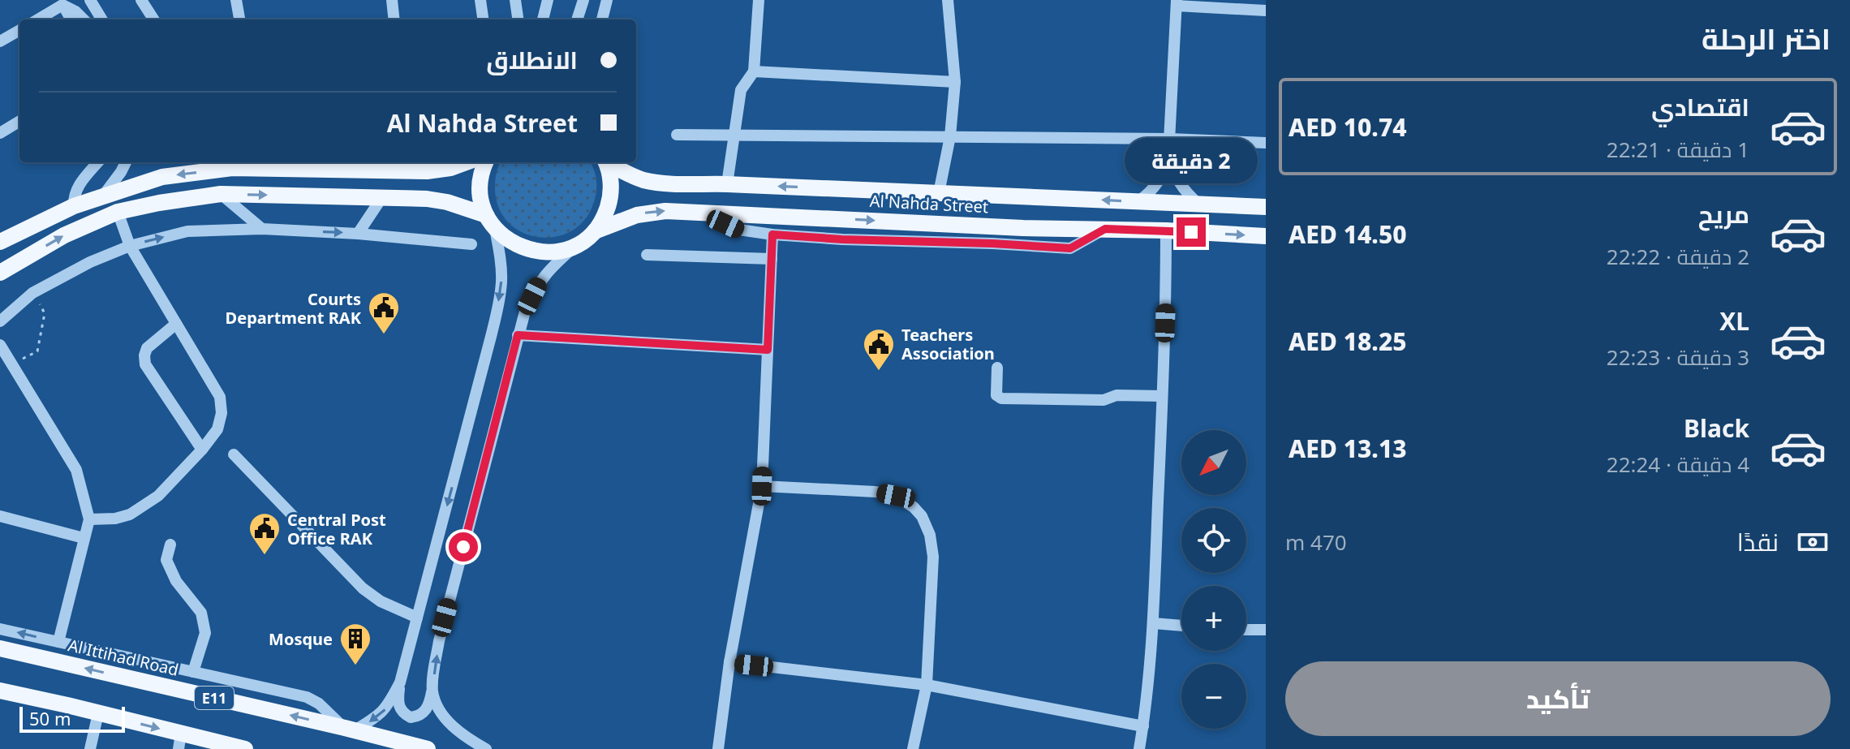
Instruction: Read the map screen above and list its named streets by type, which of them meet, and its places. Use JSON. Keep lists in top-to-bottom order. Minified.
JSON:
{"streets":{"main road":["Al Nahda Street","Al Ittihad Road","E11"]},"places":{"public building":["Courts Department RAK","Teachers Association","Central Post Office RAK"],"building":["Mosque"]},"scale_bar":"50 m","north":"bottom left","page":{"heading":"اختر الرحلة","banner":["الانطلاق","Al Nahda Street"],"list":[{"name":"اقتصادي","note":"1 دقيقة · 22:21","value":"AED 10.74"},{"name":"مريح","note":"2 دقيقة · 22:22","value":"AED 14.50"},{"name":"XL","note":"3 دقيقة · 22:23","value":"AED 18.25"},{"name":"Black","note":"4 دقيقة · 22:24","value":"AED 13.13"}],"bubble":"2 دقيقة","map_buttons":["+","−"],"pay":["نقدًا","470 m"],"buttons":"تأكيد","scale":"50 m"}}
